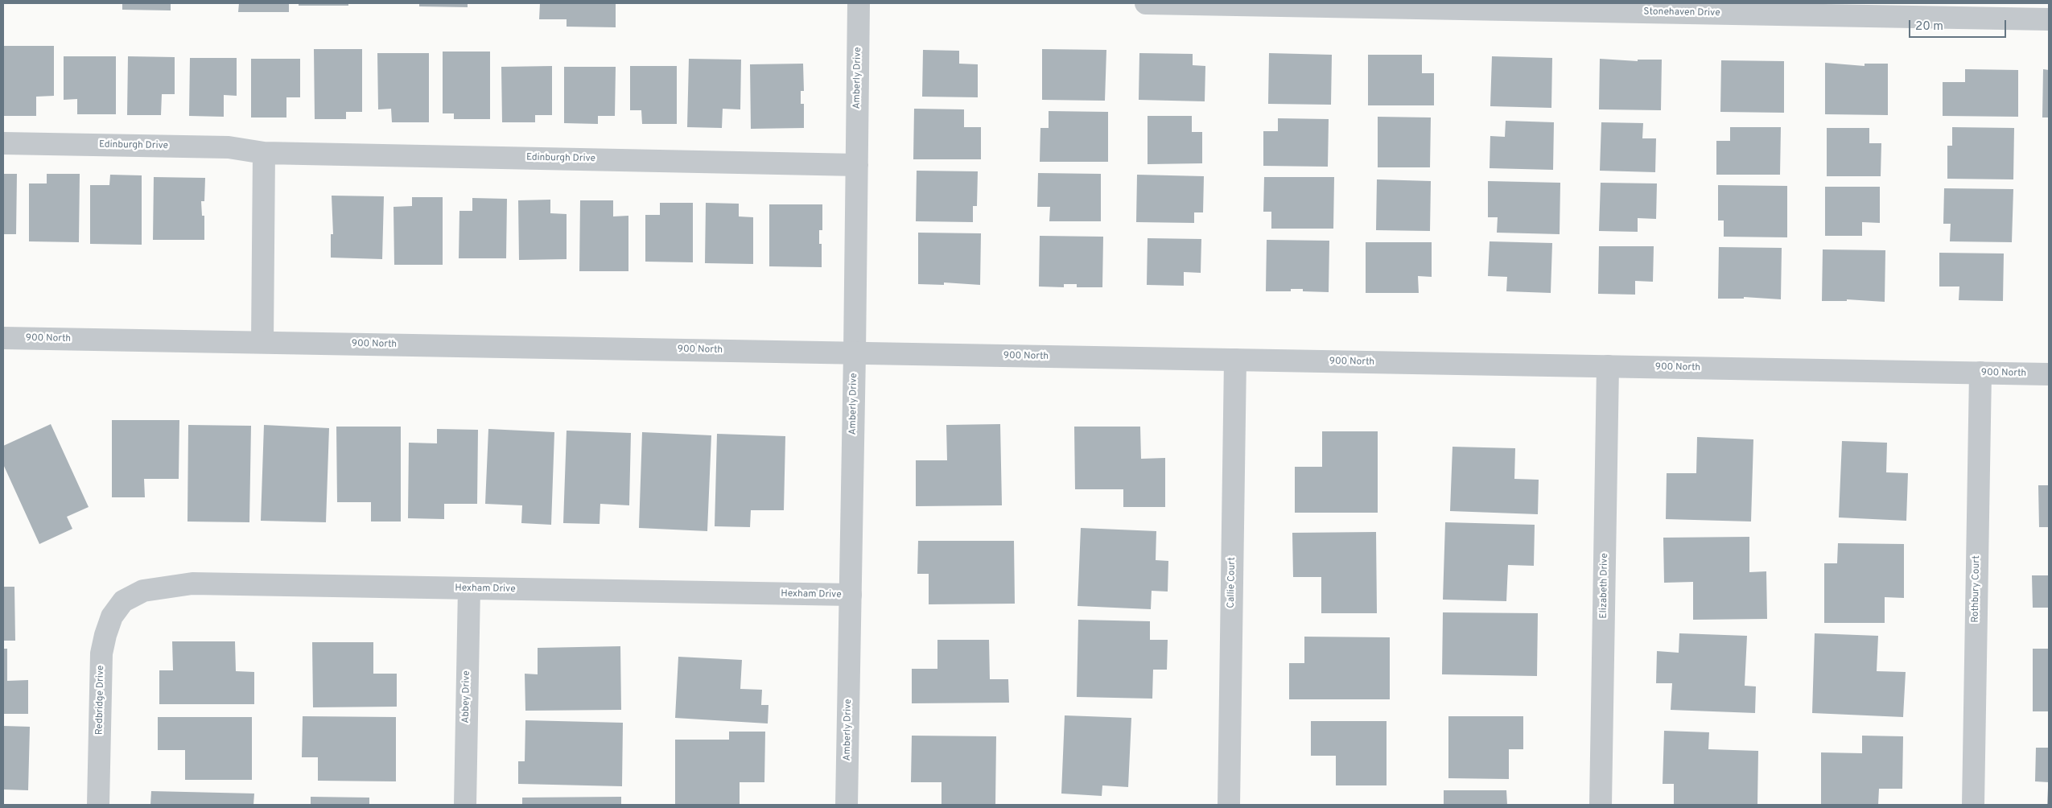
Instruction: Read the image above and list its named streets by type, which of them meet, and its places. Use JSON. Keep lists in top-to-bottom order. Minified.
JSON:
{"streets":{"street":["Stonehaven Drive","Amberly Drive","Edinburgh Drive","900 North","Callie Court","Elizabeth Drive","Hexham Drive","Rothbury Court","Abbey Drive","Redbridge Drive"]},"crossings":[["Amberly Drive","Edinburgh Drive"],["Amberly Drive","900 North"],["Amberly Drive","Hexham Drive"],["900 North","Callie Court"],["900 North","Elizabeth Drive"],["900 North","Rothbury Court"],["Hexham Drive","Abbey Drive"],["Hexham Drive","Redbridge Drive"]],"scale_bar":"20 m"}
